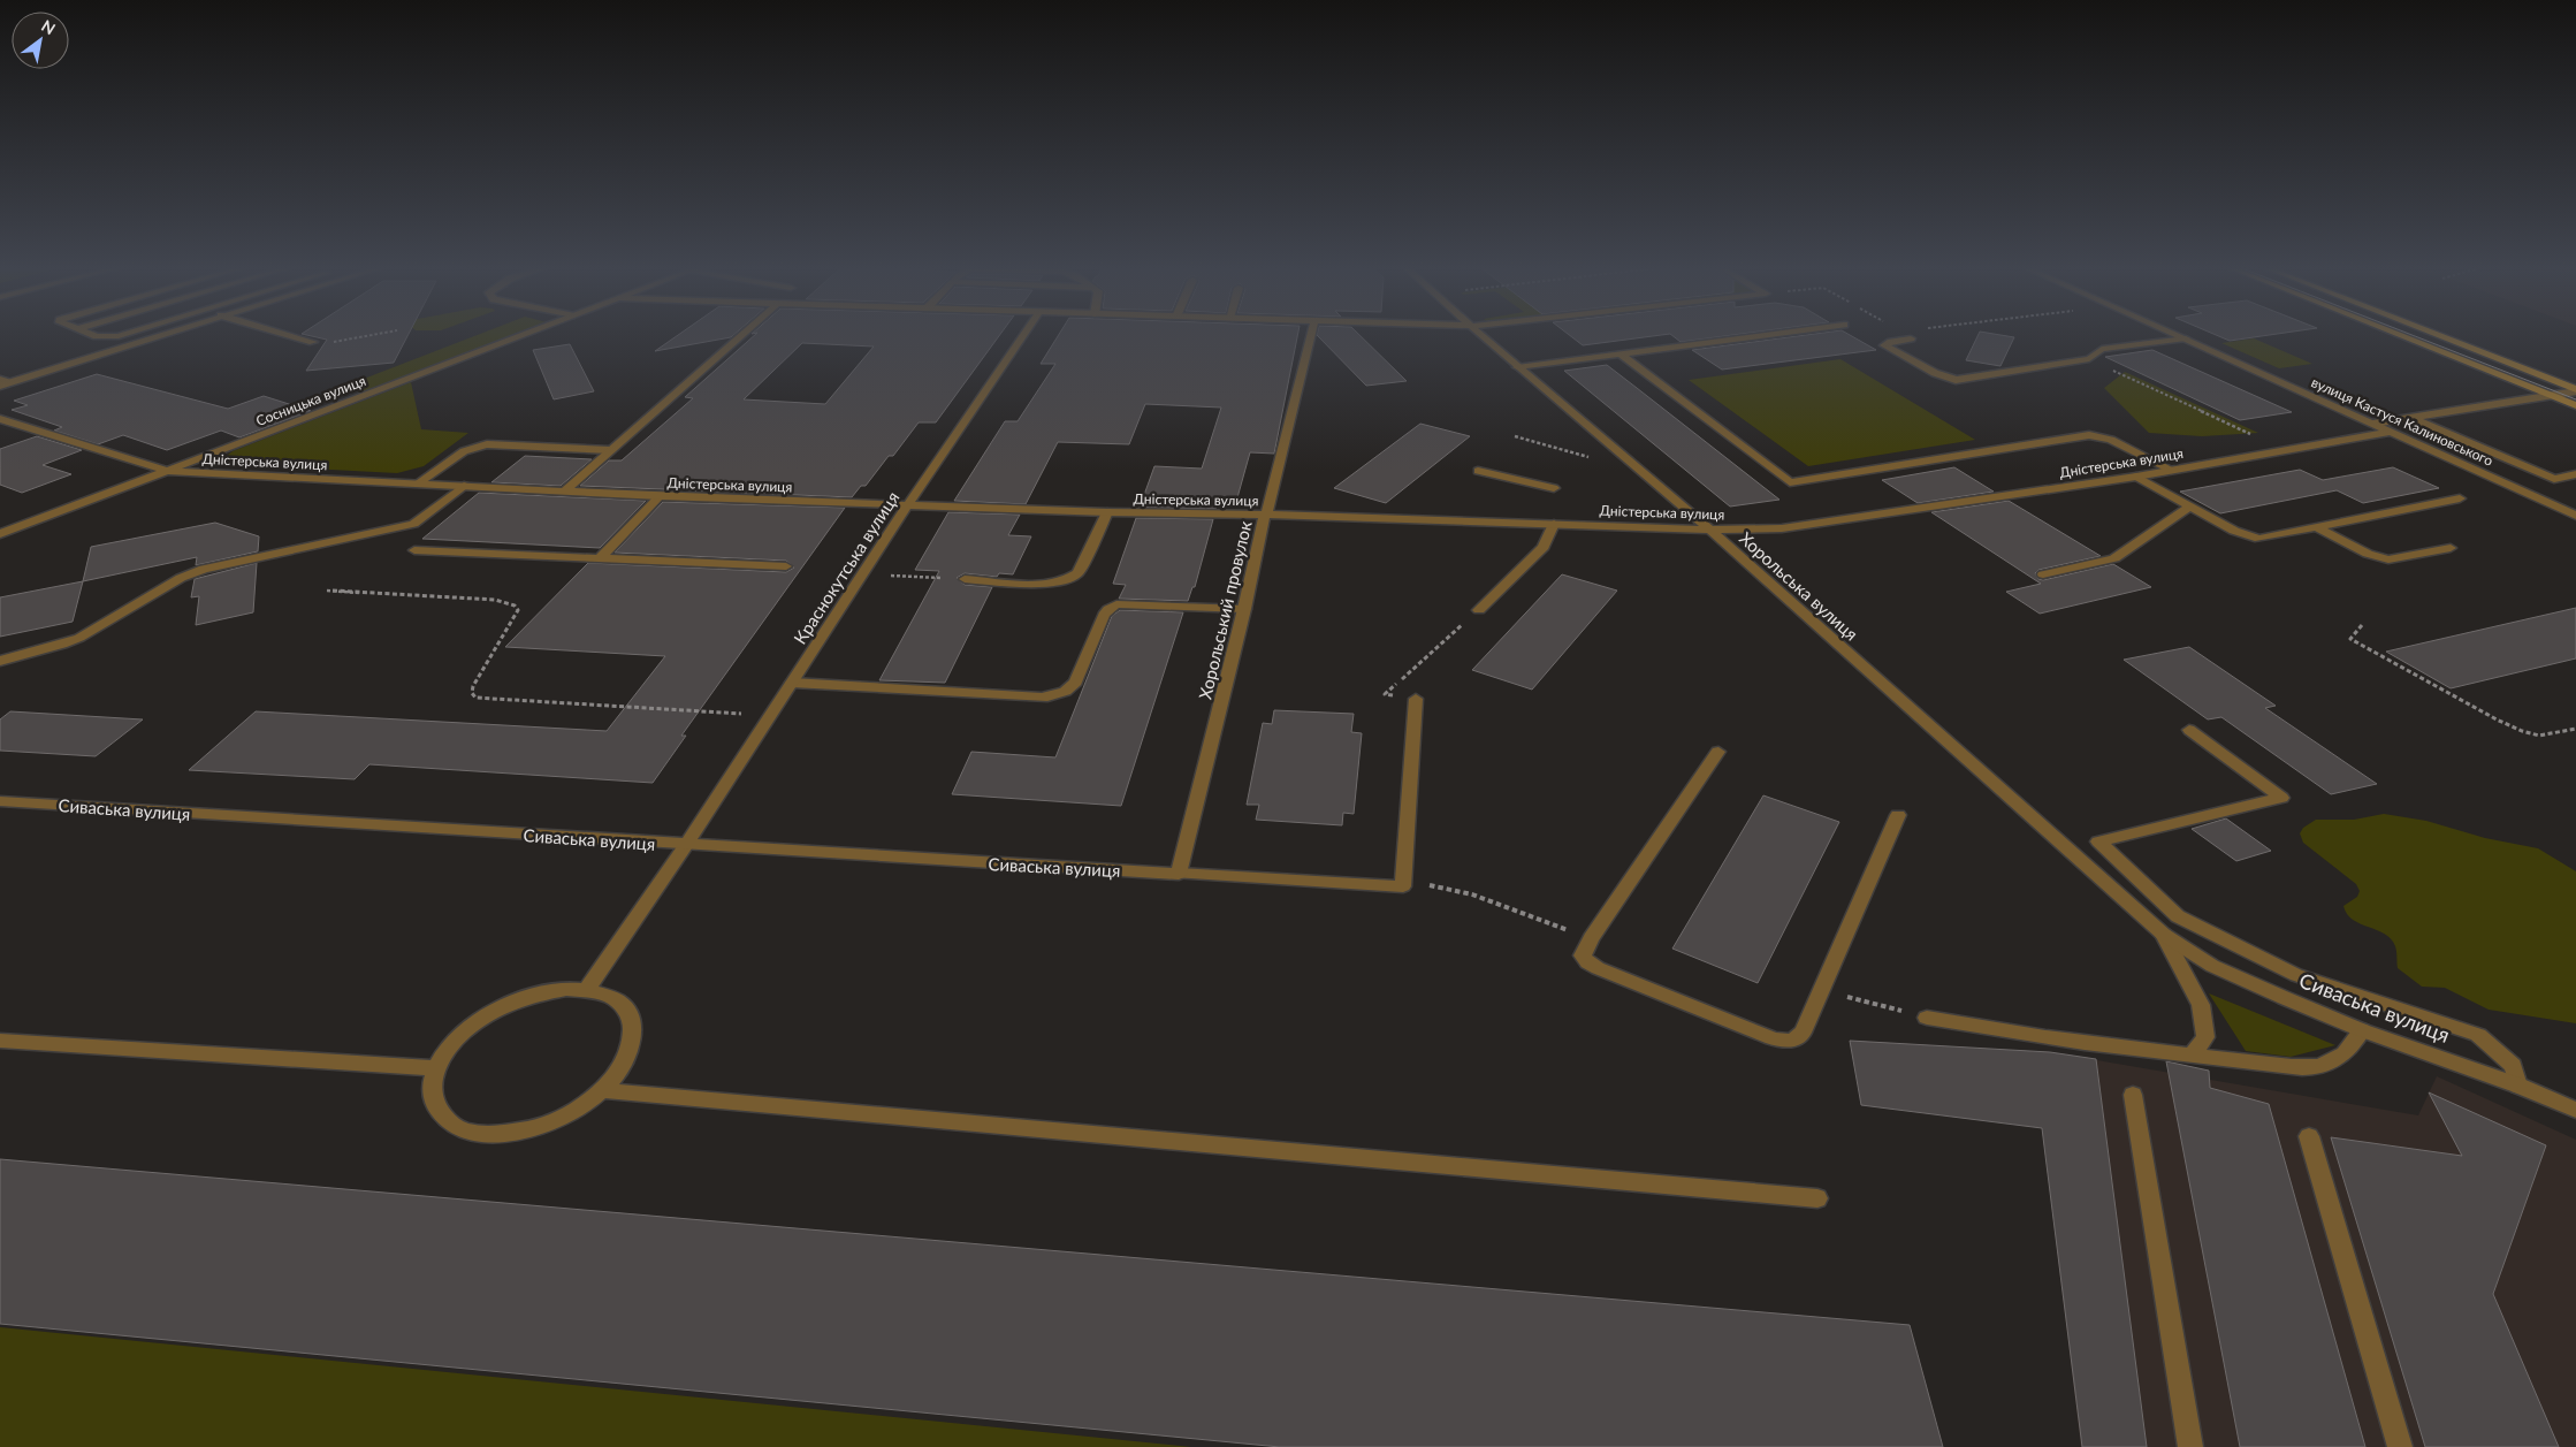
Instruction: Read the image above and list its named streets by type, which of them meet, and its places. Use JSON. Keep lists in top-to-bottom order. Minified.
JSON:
{"streets":{"street":["Сосницька вулиця","вулиця Кастуся Калиновського","Дністерська вулиця","Краснокутська вулиця","Хорольська вулиця","Хорольський провулок","Сиваська вулиця"]},"crossings":[["Сосницька вулиця","Дністерська вулиця"],["вулиця Кастуся Калиновського","Дністерська вулиця"],["Дністерська вулиця","Краснокутська вулиця"],["Дністерська вулиця","Хорольська вулиця"],["Дністерська вулиця","Хорольський провулок"],["Краснокутська вулиця","Сиваська вулиця"],["Хорольська вулиця","Сиваська вулиця"],["Хорольський провулок","Сиваська вулиця"]],"north":"top right"}
